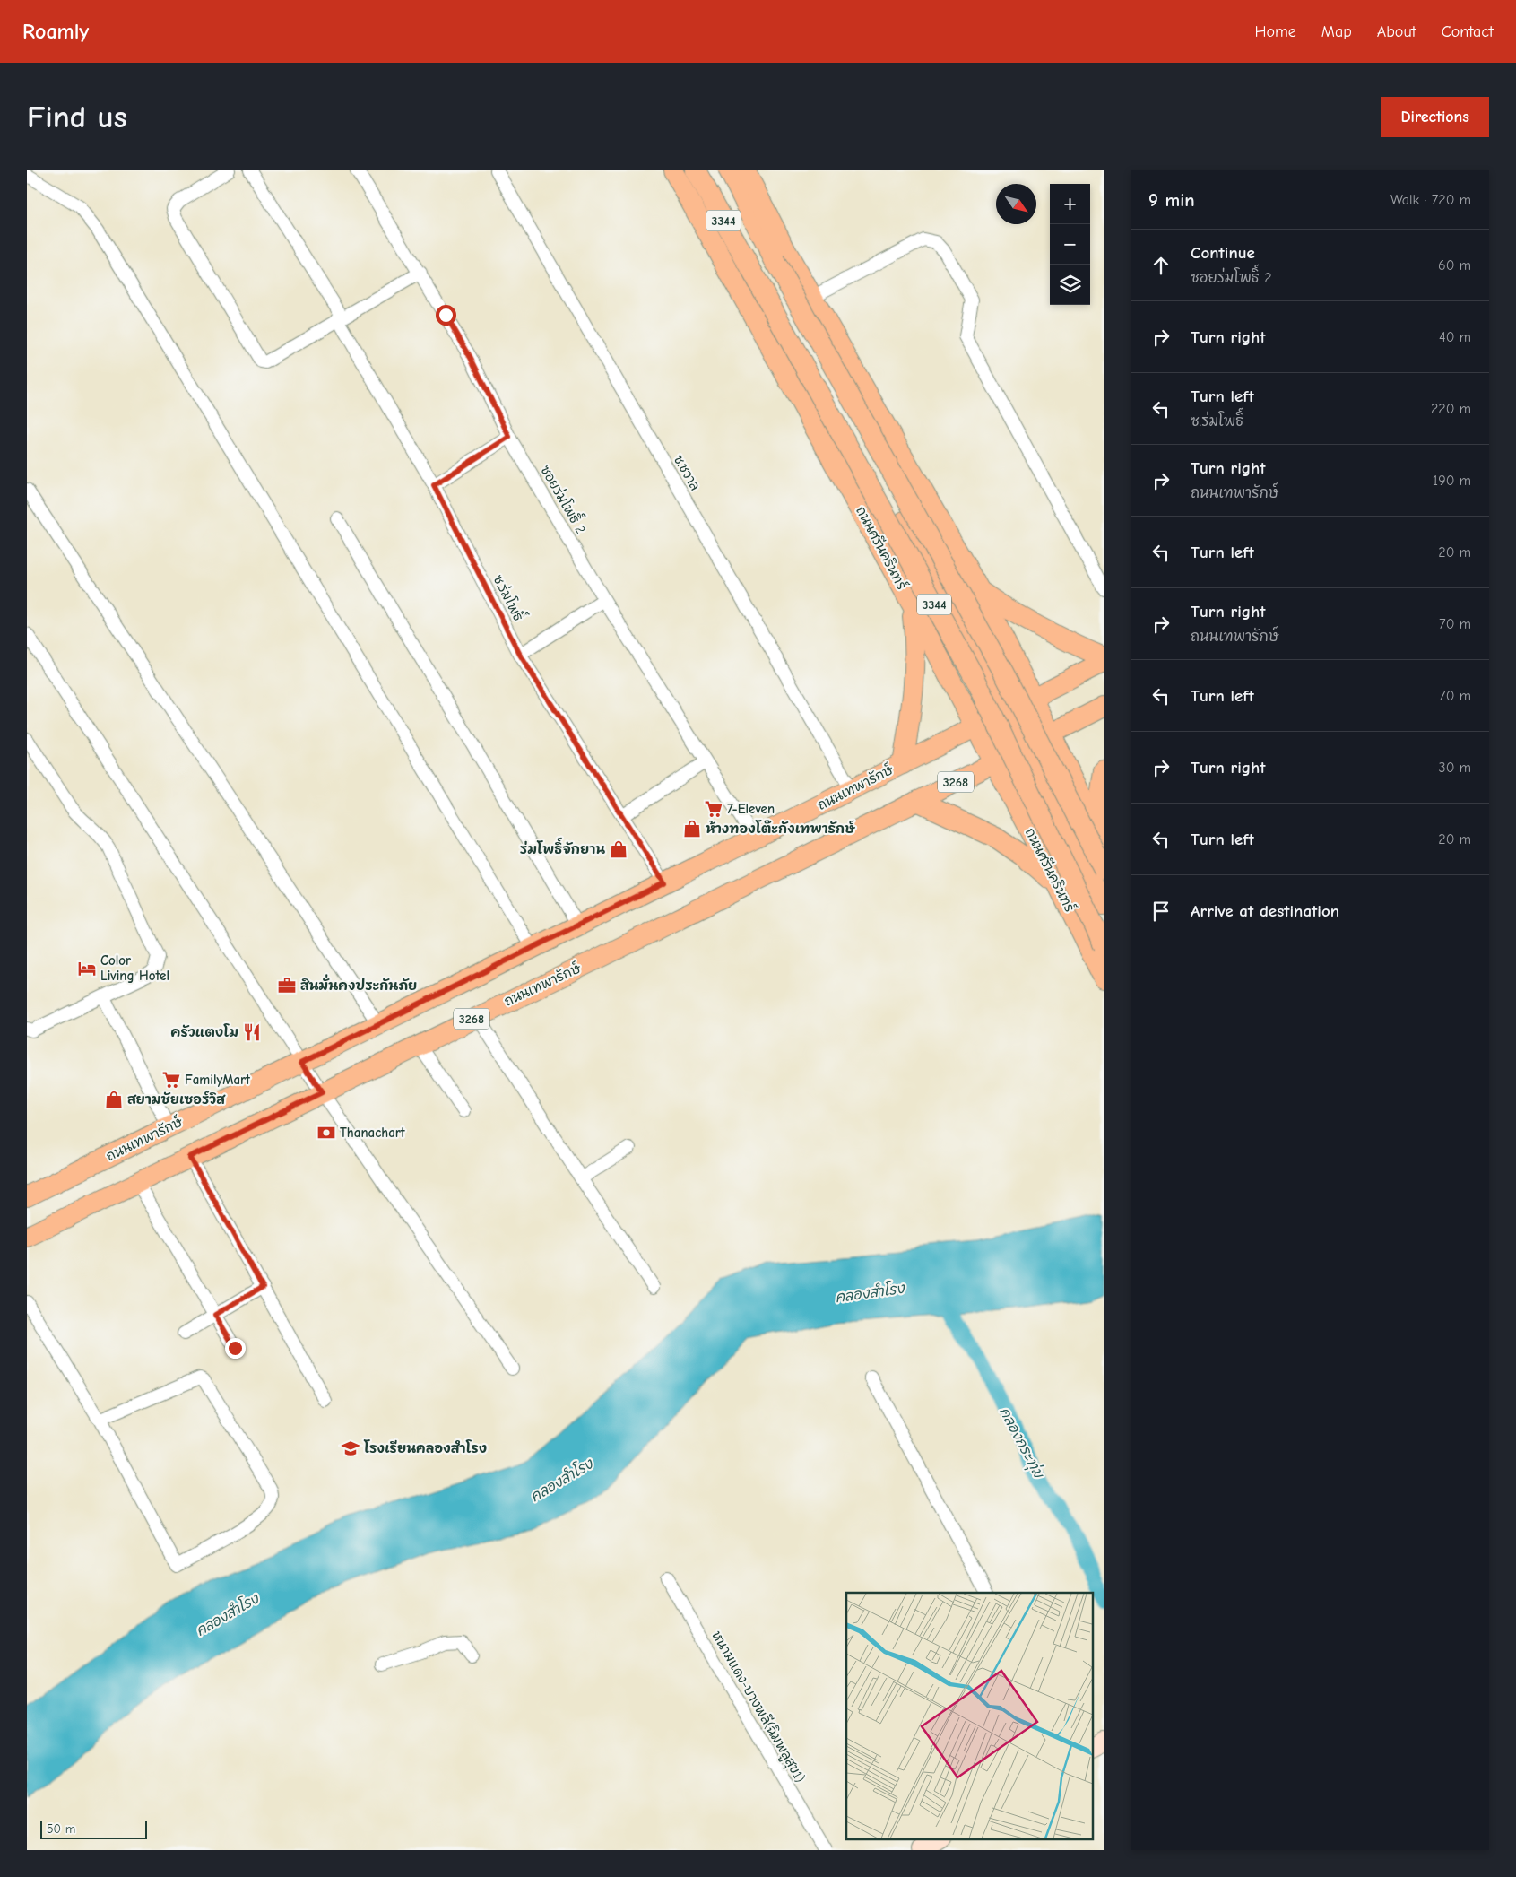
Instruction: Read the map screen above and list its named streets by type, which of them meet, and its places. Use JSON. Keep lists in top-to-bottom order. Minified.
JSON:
{"streets":{"main road":["3344","ถนนศรีนครินทร์","3268","ถนนเทพารักษ์"],"street":["ซ.ชวาล","ซอยร่มโพธิ์ 2","ซ.ร่มโพธิ์","หนามแดง-บางพลี(ฉิมพลูสุข1)"]},"crossings":[["ซ.ชวาล","ถนนเทพารักษ์"],["ซอยร่มโพธิ์ 2","ถนนเทพารักษ์"],["ถนนศรีนครินทร์","ถนนเทพารักษ์"],["ซ.ร่มโพธิ์","ถนนเทพารักษ์"]],"water":["คลองสำโรง","คลองกระทุ่ม"],"places":{"supermarket":["7-Eleven","FamilyMart"],"shop":["ห้างทองโต๊ะกังเทพารักษ์","ร่มโพธิ์จักยาน","สยามชัยเซอร์วิส"],"hotel":["Color Living Hotel"],"office":["สินมั่นคงประกันภัย"],"restaurant":["ครัวแตงโม"],"bank":["Thanachart"],"school or university":["โรงเรียนคลองสำโรง"]},"scale_bar":"50 m","north":"bottom right","page":{"header":"Roamly","nav":["Home","Map","About","Contact"],"buttons":"Directions","title":"Find us","heading":["9 min","Walk · 720 m"],"map_buttons":["+","−"],"list":[["Continue","ซอยร่มโพธิ์ 2","60 m"],["Turn right","40 m"],["Turn left","ซ.ร่มโพธิ์","220 m"],["Turn right","ถนนเทพารักษ์","190 m"],["Turn left","20 m"],["Turn right","ถนนเทพารักษ์","70 m"],["Turn left","70 m"],["Turn right","30 m"],["Turn left","20 m"],"Arrive at destination"],"scale":"50 m"}}
